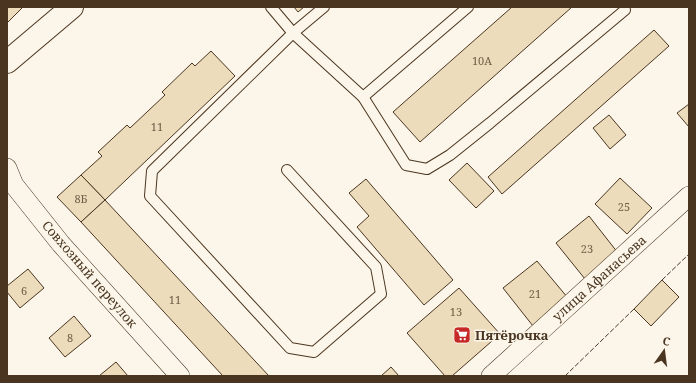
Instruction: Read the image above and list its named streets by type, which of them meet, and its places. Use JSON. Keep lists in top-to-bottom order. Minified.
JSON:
{"streets":{"street":["Совхозный переулок","улица Афанасьева"]},"places":{"supermarket":["Пятёрочка"]},"house_numbers":["10А","11","8Б","25","23","6","21","11","13","8"],"north":"top"}
